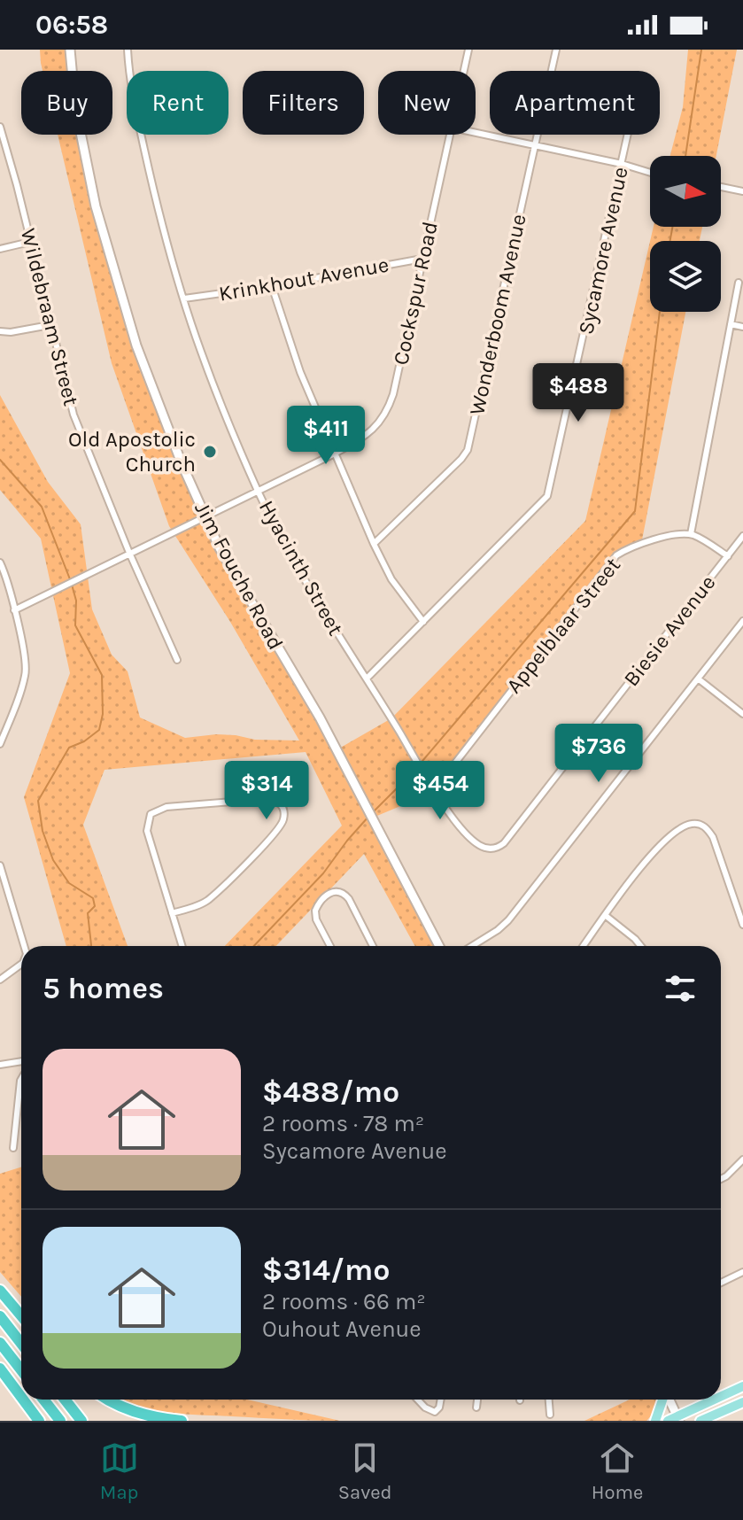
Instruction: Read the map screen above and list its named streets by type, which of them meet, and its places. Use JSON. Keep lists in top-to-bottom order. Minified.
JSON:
{"streets":{"street":["Sycamore Avenue","Krinkhout Avenue","Cockspur Road","Wonderboom Avenue","Wildebraam Street","Hyacinth Street","Jim Fouche Road","Appelblaar Street","Biesie Avenue"]},"crossings":[["Sycamore Avenue","Hyacinth Street"],["Krinkhout Avenue","Cockspur Road"],["Krinkhout Avenue","Hyacinth Street"],["Cockspur Road","Wildebraam Street"],["Cockspur Road","Hyacinth Street"],["Cockspur Road","Jim Fouche Road"],["Hyacinth Street","Appelblaar Street"],["Hyacinth Street","Biesie Avenue"]],"places":["Old Apostolic Church"],"north":"right","page":{"status":"06:58","chip":["Buy","Rent","Filters","New","Apartment"],"price":["$488","$411","$736","$314","$454"],"heading":"5 homes","list":[{"name":"$488/mo","note":"2 rooms · 78 m² · Sycamore Avenue"},{"name":"$314/mo","note":"2 rooms · 66 m² · Ouhout Avenue"}],"tabs":["Map","Saved","Home"]}}
